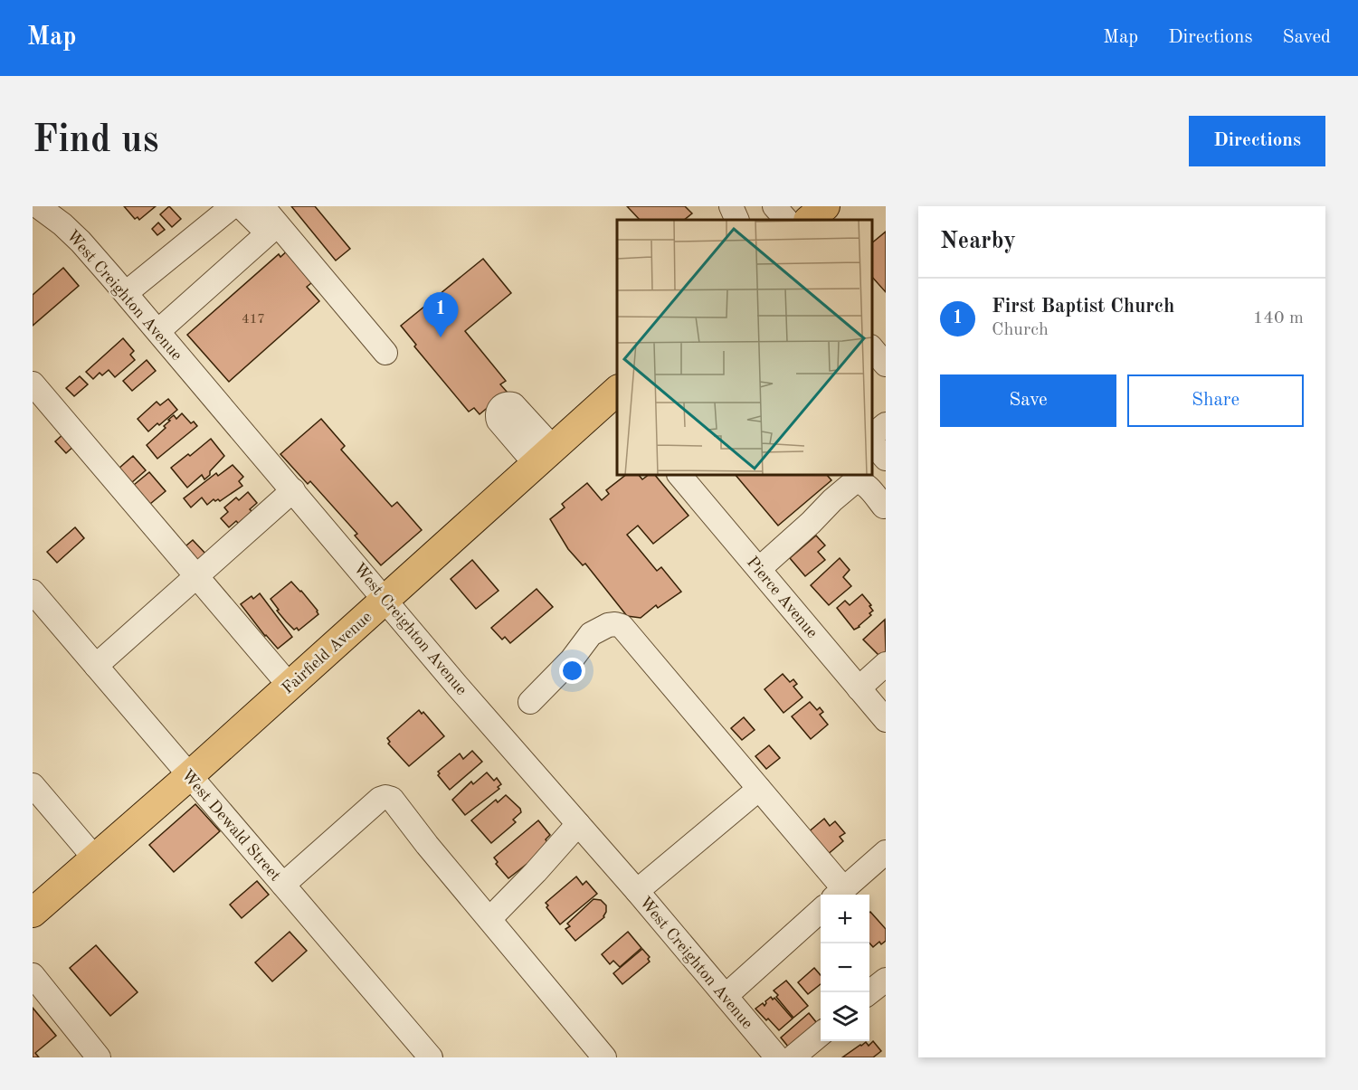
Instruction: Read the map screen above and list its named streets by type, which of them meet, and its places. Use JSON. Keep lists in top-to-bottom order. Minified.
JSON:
{"streets":{"main road":["Fairfield Avenue"],"street":["West Creighton Avenue","Pierce Avenue","West Dewald Street"]},"crossings":[["West Creighton Avenue","Fairfield Avenue"],["Fairfield Avenue","West Dewald Street"]],"house_numbers":["417"],"page":{"header":"Map","nav":["Map","Directions","Saved"],"buttons":["Directions",["Save","Share"]],"title":"Find us","heading":"Nearby","list":[{"mark":"1","name":"First Baptist Church","note":"Church","value":"140 m"}],"pins":"1","map_buttons":["+","−"]}}
